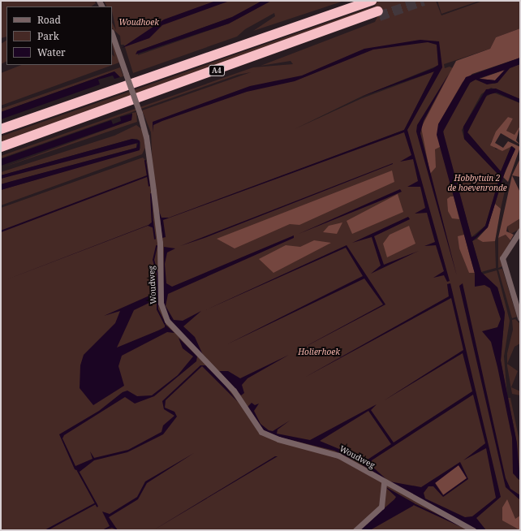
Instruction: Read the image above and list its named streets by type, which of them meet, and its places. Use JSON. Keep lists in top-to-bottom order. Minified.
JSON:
{"streets":{"highway":["A4"],"street":["Woudweg"]},"parks":["Woudhoek","Hobbytuin 2 de hoevenronde","Holierhoek"],"legend":["Road","Park","Water"]}
